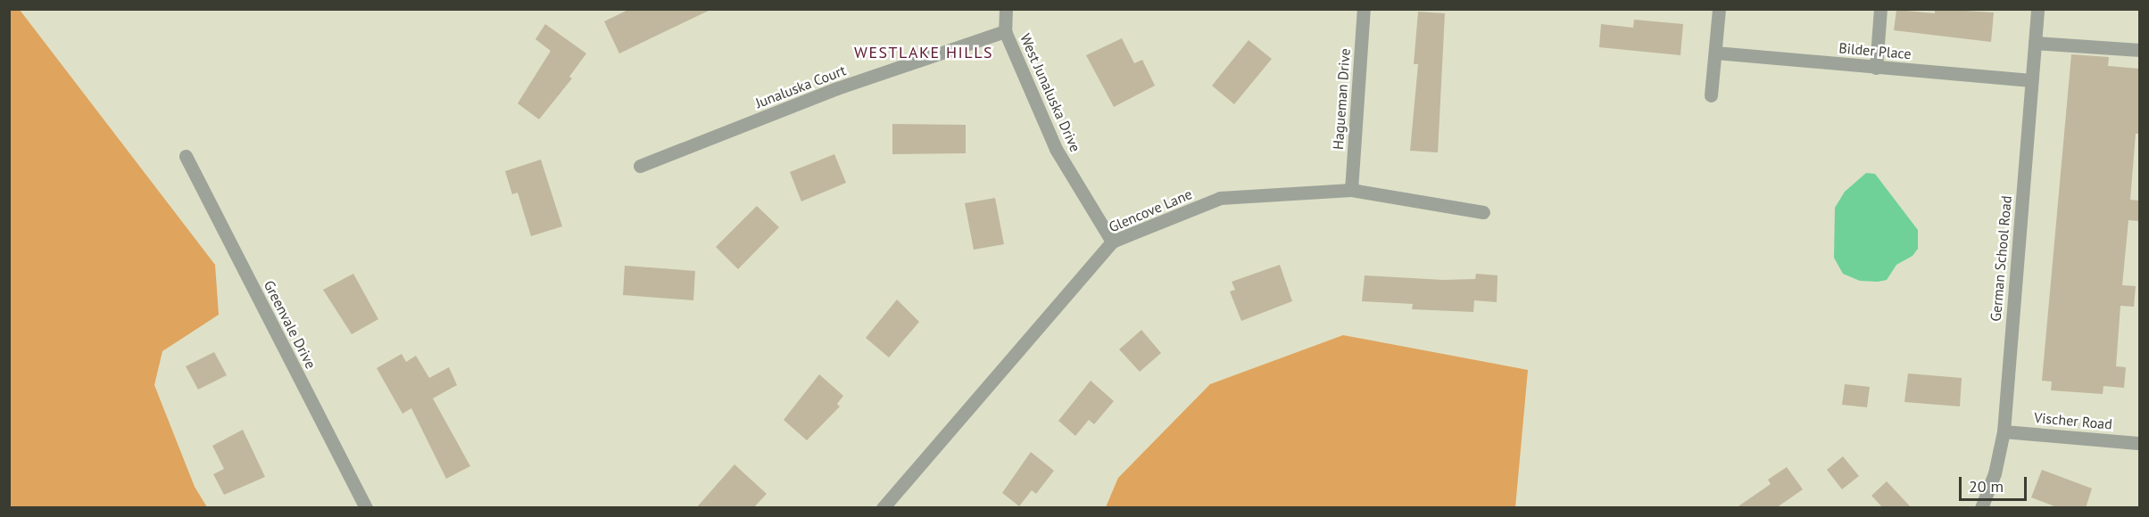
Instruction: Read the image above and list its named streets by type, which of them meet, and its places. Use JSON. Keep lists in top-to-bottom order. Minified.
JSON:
{"streets":{"street":["Bilder Place","Junaluska Court","West Junaluska Drive","Hagueman Drive","Glencove Lane","German School Road","Greenvale Drive","Vischer Road"]},"crossings":[["Bilder Place","German School Road"],["Junaluska Court","West Junaluska Drive"],["West Junaluska Drive","Glencove Lane"],["Hagueman Drive","Glencove Lane"],["German School Road","Vischer Road"]],"districts":["WESTLAKE HILLS"],"scale_bar":"20 m"}
